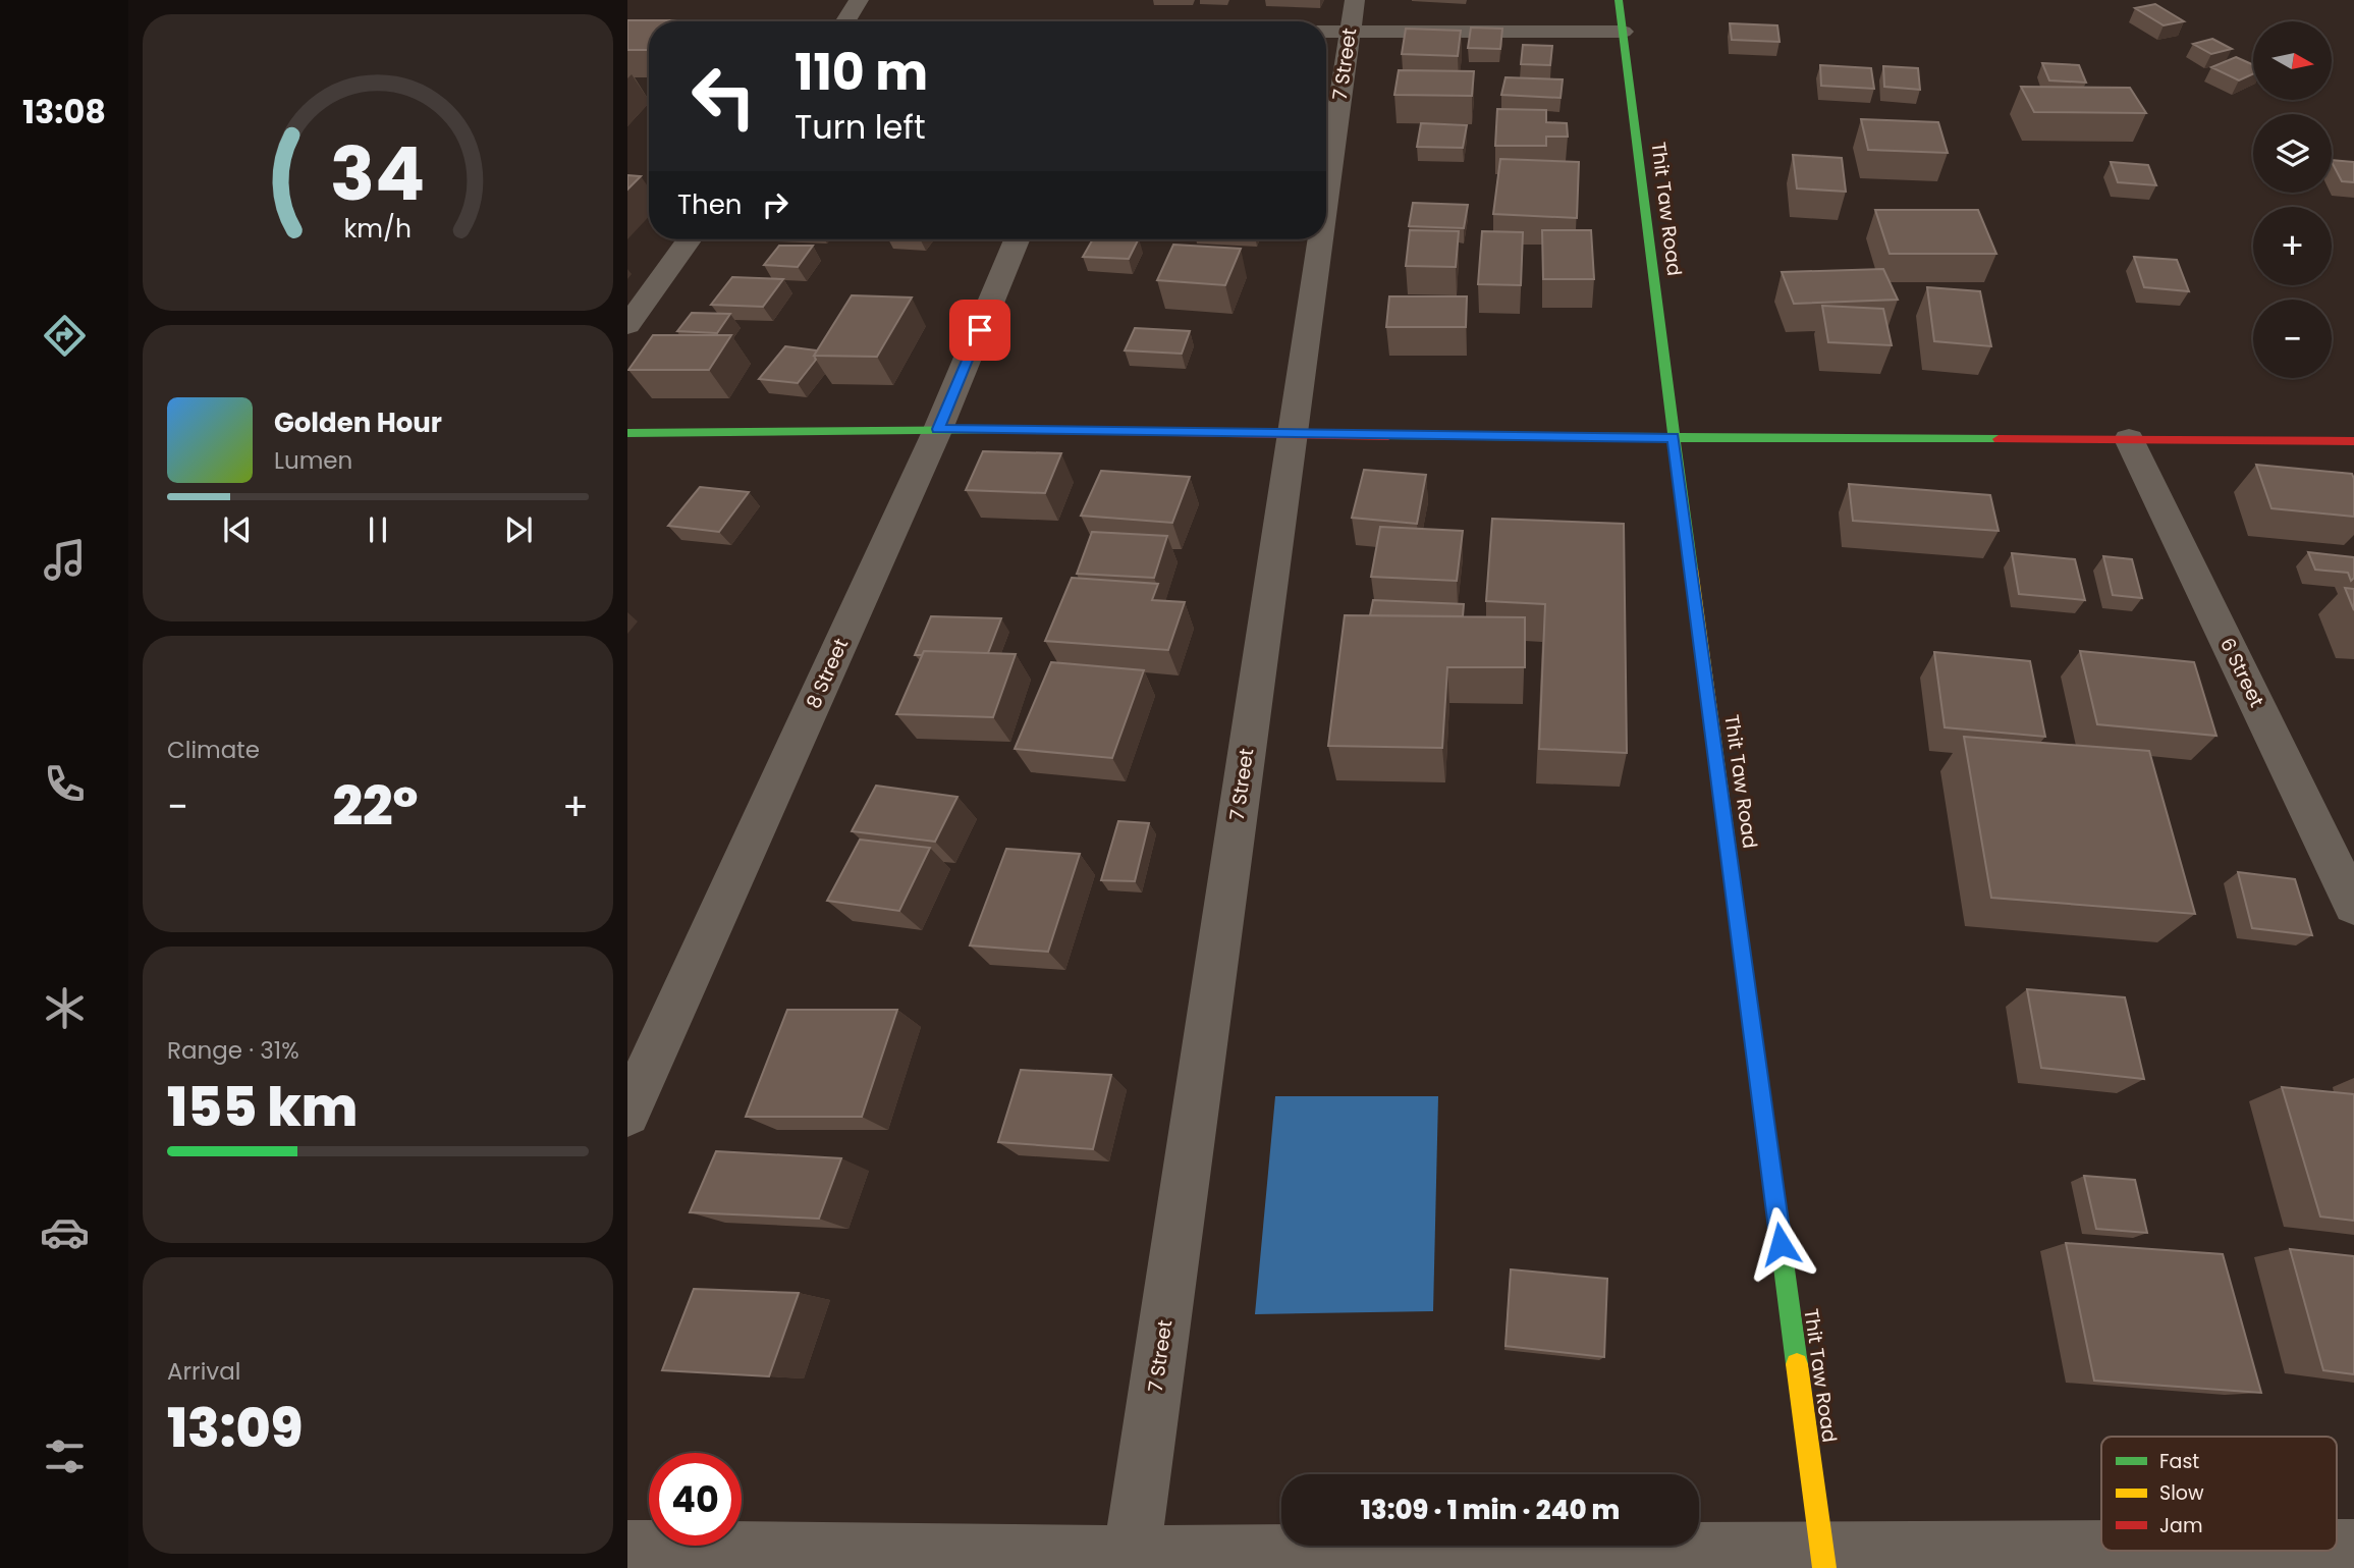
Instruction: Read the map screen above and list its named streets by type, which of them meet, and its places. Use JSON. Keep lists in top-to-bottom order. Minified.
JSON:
{"streets":{"street":["7 Street","Thit Taw Road","6 Street","8 Street"]},"legend":["Fast","Slow","Jam"],"north":"right","page":{"tabs":"13:08","map_buttons":["+","−"],"turn":["110 m","Turn left"],"then":"Then","song":["Golden Hour","Lumen"],"tile":["Climate",["Range · 31%","155 km"],["Arrival","13:09"]],"heat":["−","22°","+"],"limit":"40","trip":"13:09 · 1 min · 240 m","gauge":["34","km/h"]}}
